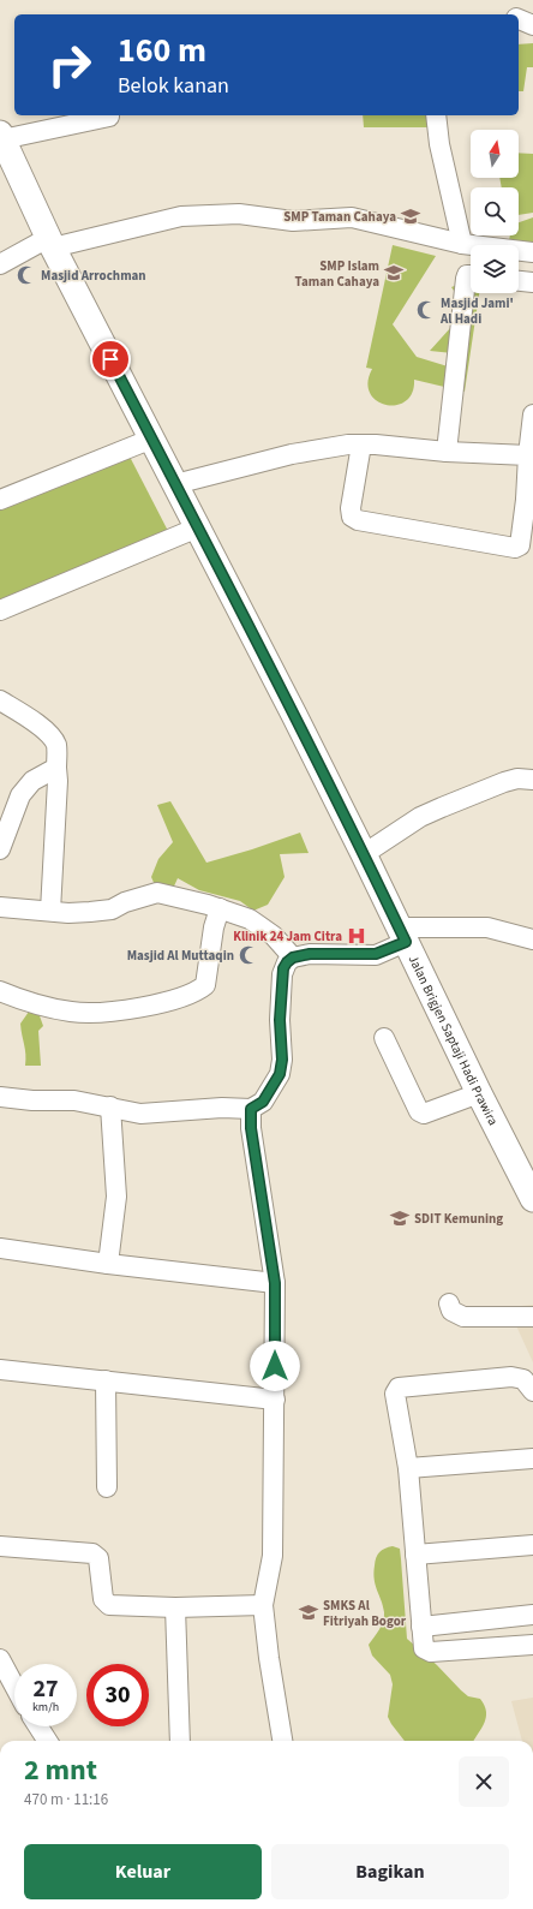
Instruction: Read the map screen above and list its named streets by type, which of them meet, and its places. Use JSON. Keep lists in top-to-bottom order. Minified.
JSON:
{"streets":{"main road":["Jalan Brigjen Saptaji Hadi Prawira"]},"places":{"school or university":["SMP Taman Cahaya","SMP Islam Taman Cahaya","SDIT Kemuning","SMKS Al Fitriyah Bogor"],"mosque":["Masjid Arrochman","Masjid Jami' Al Hadi","Masjid Al Muttaqin"],"hospital":["Klinik 24 Jam Citra"]},"north":"top","page":{"turn":["160 m","Belok kanan"],"speed":"27 km/h","limit":"30","heading":["2 mnt","470 m · 11:16"],"buttons":["Keluar","Bagikan"]}}
